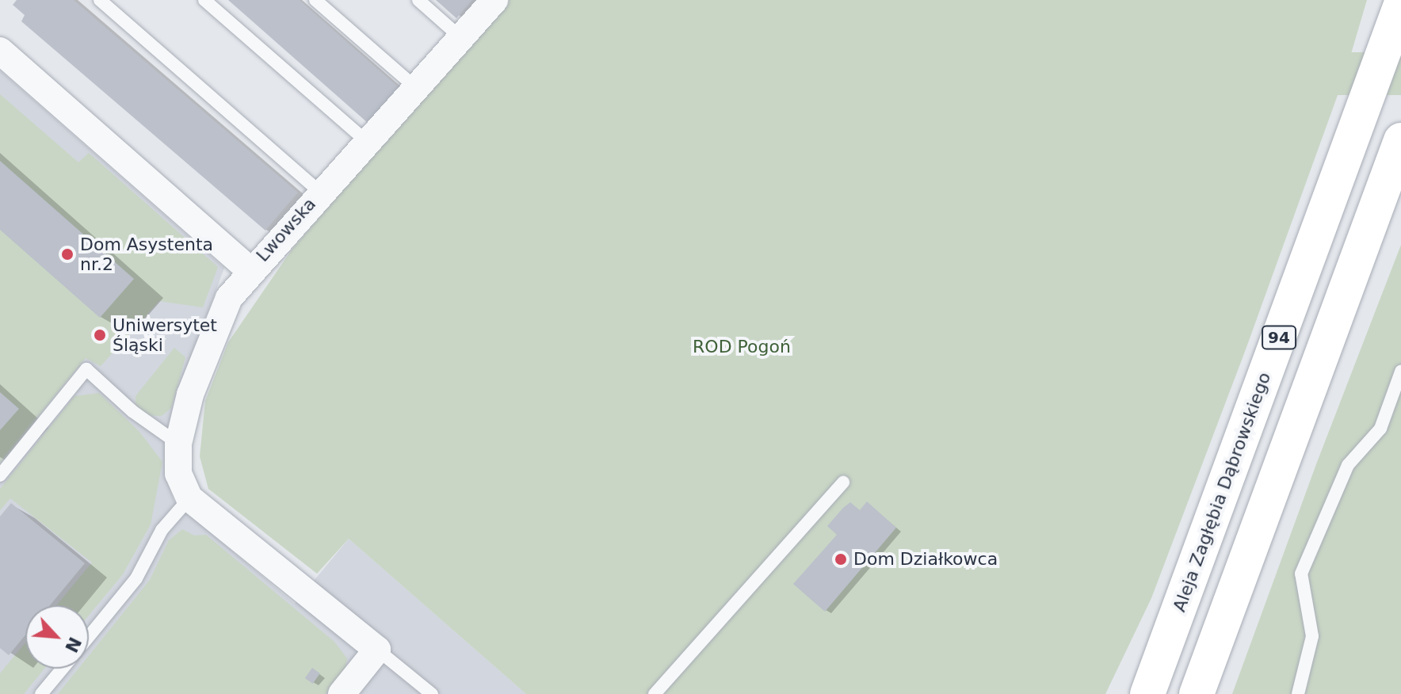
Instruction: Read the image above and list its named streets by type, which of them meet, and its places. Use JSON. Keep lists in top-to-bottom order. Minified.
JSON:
{"streets":{"main road":["94","Aleja Zagłębia Dąbrowskiego"],"street":["Lwowska"]},"parks":["ROD Pogoń"],"places":["Dom Asystenta nr.2","Uniwersytet Śląski","Dom Działkowca"],"north":"bottom right"}
